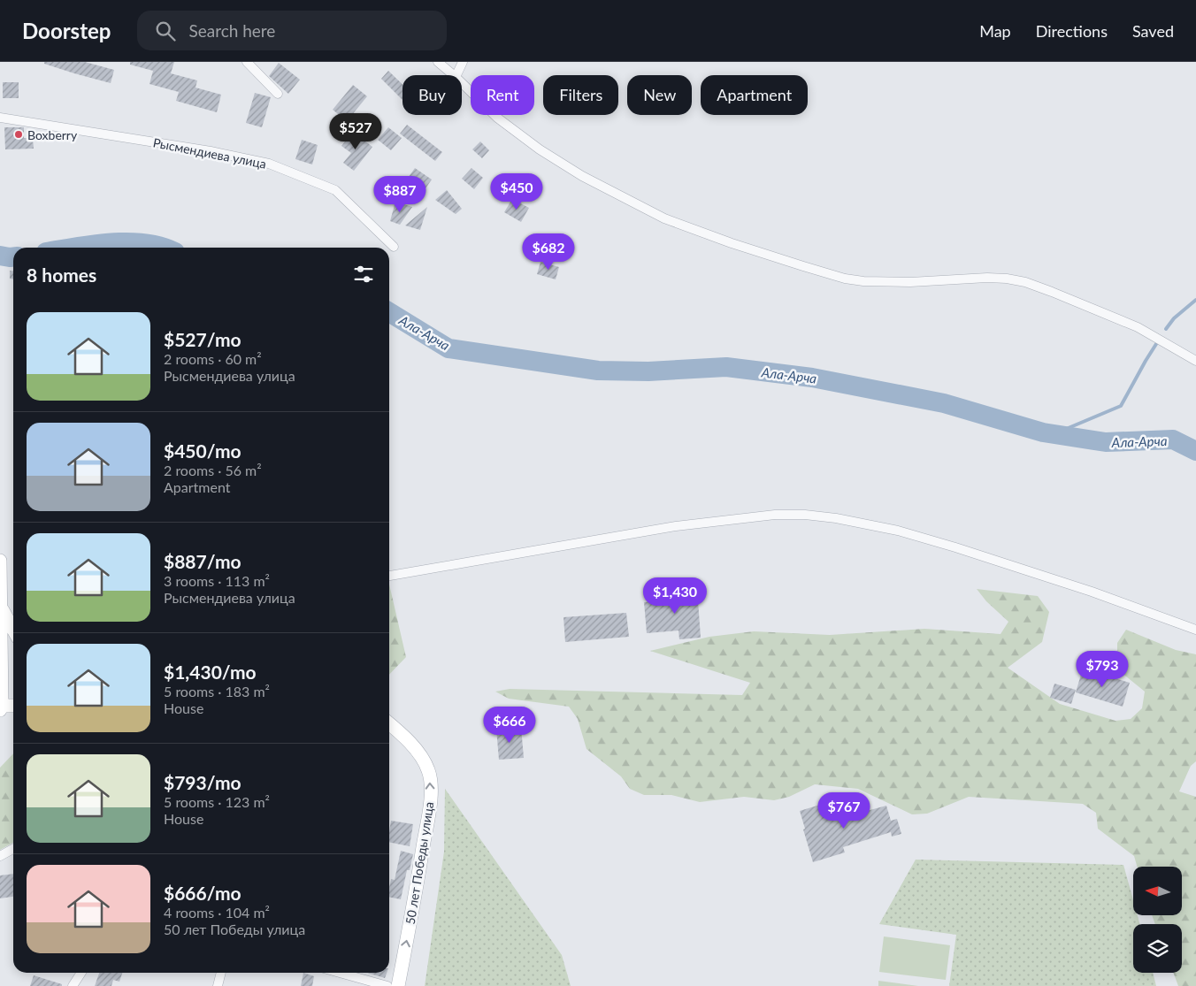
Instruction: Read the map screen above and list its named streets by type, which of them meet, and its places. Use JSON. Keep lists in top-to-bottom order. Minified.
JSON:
{"streets":{"main road":["50 лет Победы улица"],"street":["Рысмендиева улица"]},"one_way":["50 лет Победы улица"],"water":["Ала-Арча"],"places":["Boxberry"],"north":"left","page":{"header":"Doorstep","search":"Search here","nav":["Map","Directions","Saved"],"chip":["Buy","Rent","Filters","New","Apartment"],"price":["$527","$450","$887","$682","$1,430","$793","$666","$767"],"heading":"8 homes","list":[{"name":"$527/mo","note":"2 rooms · 60 m² · Рысмендиева улица"},{"name":"$450/mo","note":"2 rooms · 56 m² · Apartment"},{"name":"$887/mo","note":"3 rooms · 113 m² · Рысмендиева улица"},{"name":"$1,430/mo","note":"5 rooms · 183 m² · House"},{"name":"$793/mo","note":"5 rooms · 123 m² · House"},{"name":"$666/mo","note":"4 rooms · 104 m² · 50 лет Победы улица"}]}}
